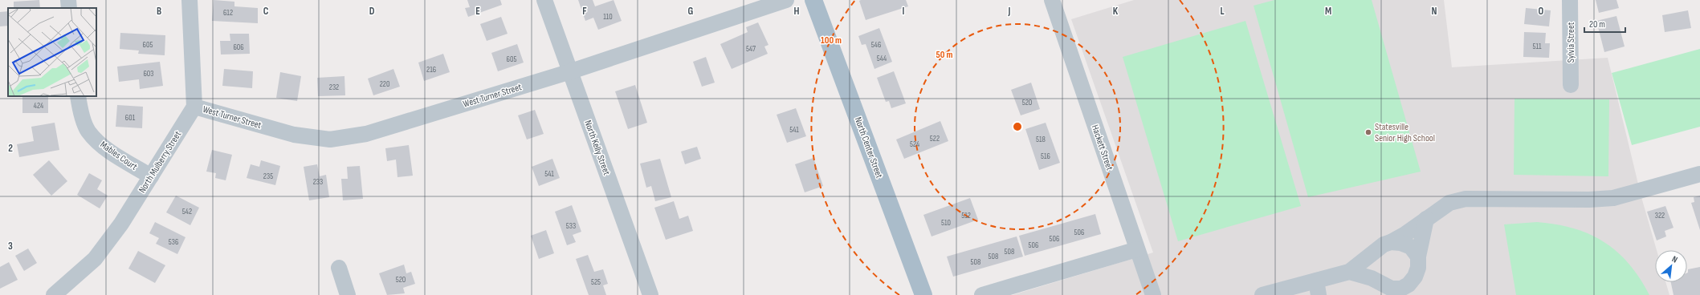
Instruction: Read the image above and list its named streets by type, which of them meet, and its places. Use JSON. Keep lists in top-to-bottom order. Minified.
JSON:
{"streets":{"main road":["North Center Street"],"street":["Sylvia Street","West Turner Street","North Kelly Street","Hackett Street","Mables Court","North Mulberry Street"]},"crossings":[["West Turner Street","North Kelly Street"],["West Turner Street","North Mulberry Street"],["Mables Court","North Mulberry Street"]],"places":["Statesville Senior High School"],"house_numbers":["612","110","605","546","511","606","547","544","605","216","603","220","232","520","424","601","541","522","518","524","516","541","235","233","542","512","322","510","533","506","506","536","506","508","508","508","520","525"],"scale_bar":"20 m","north":"top right","grid":{"columns":["B","C","D","E","F","G","H","I","J","K","L","M","N","O"],"rows":["2","3"]},"rings":["100 m","50 m"]}
